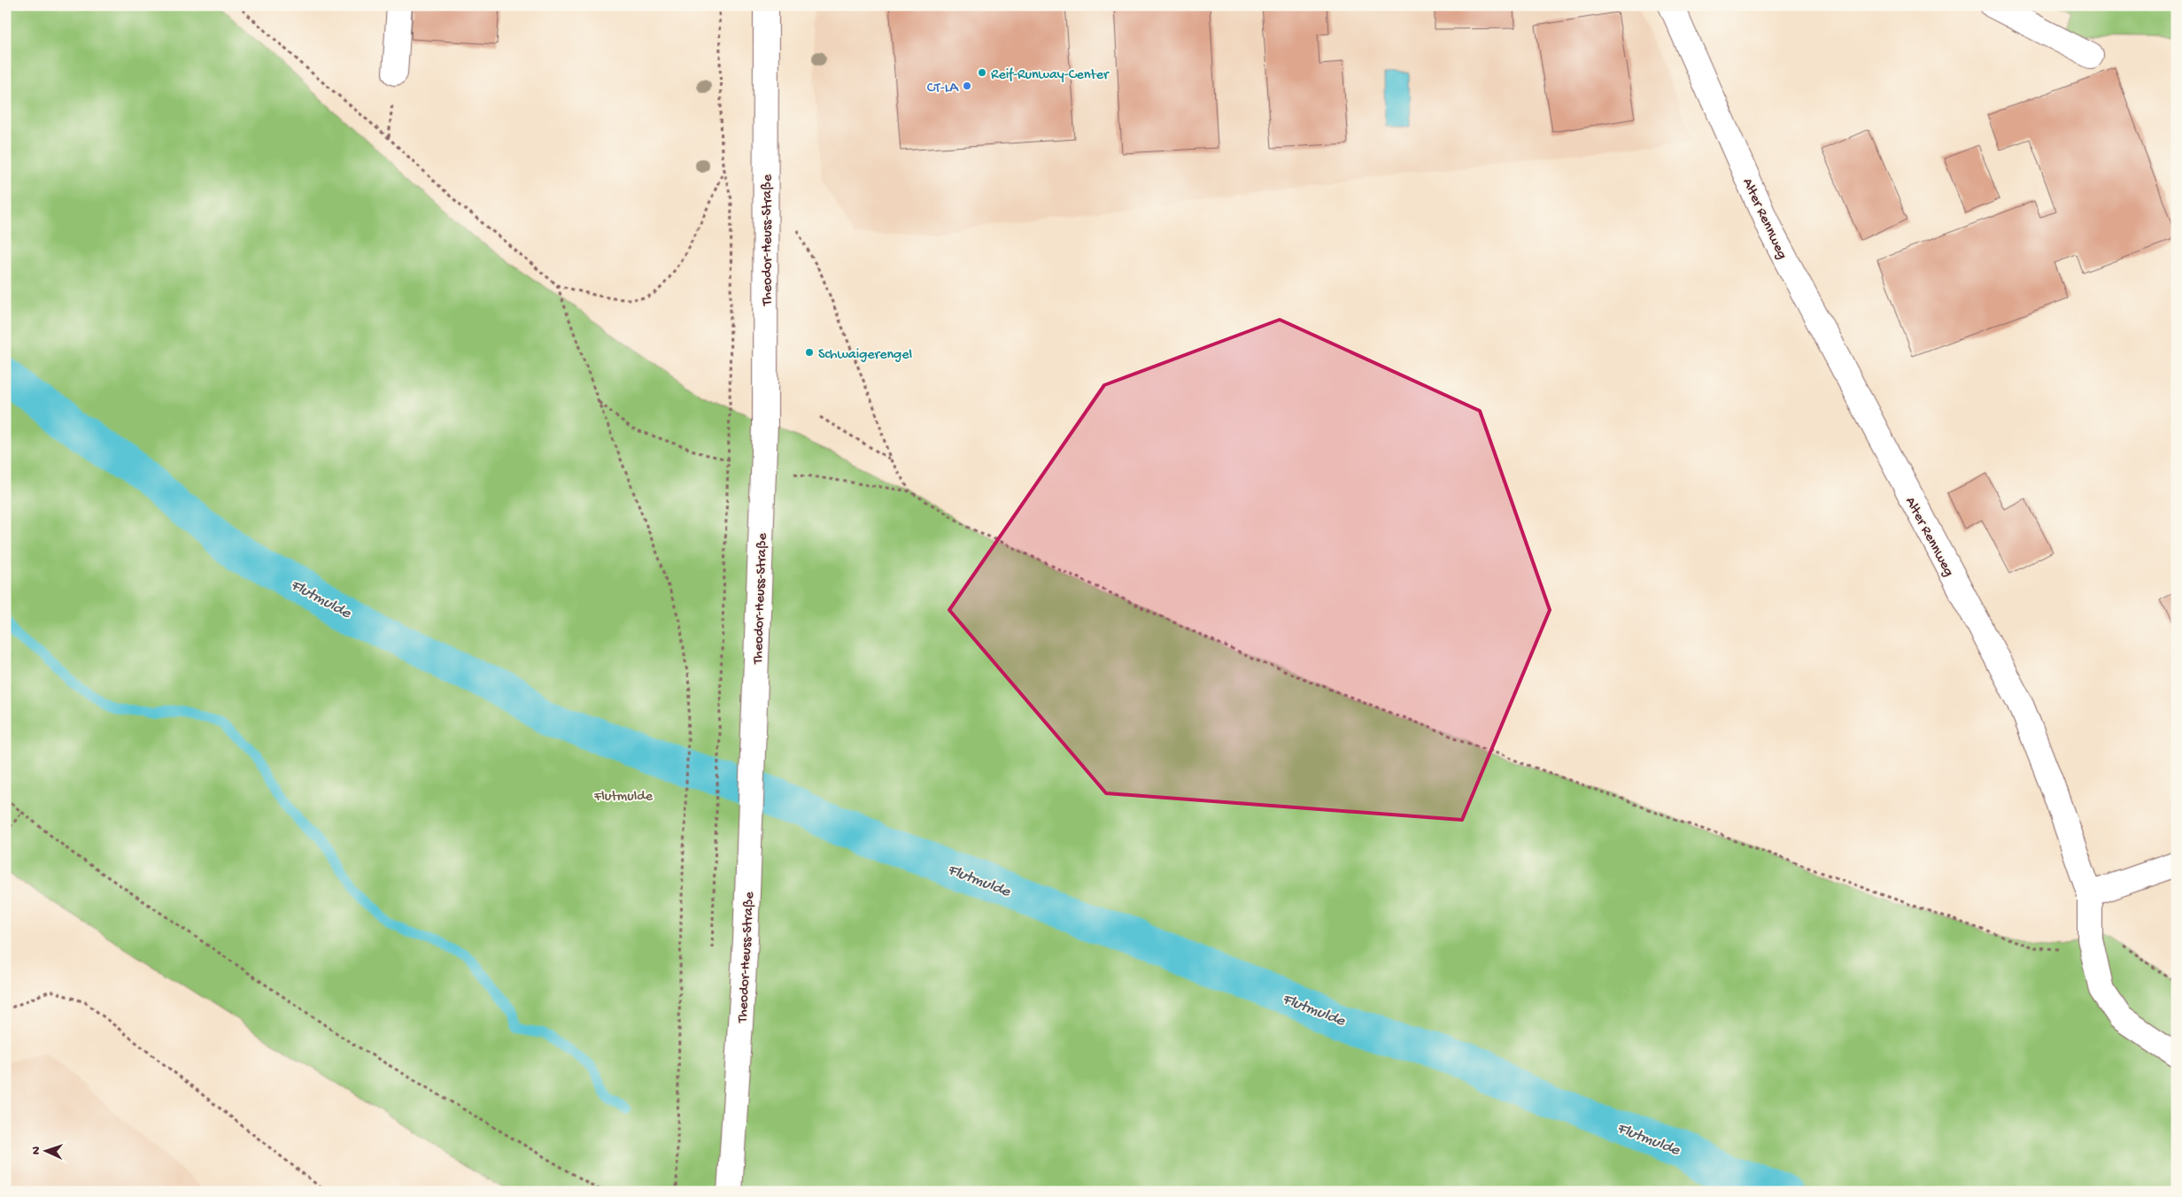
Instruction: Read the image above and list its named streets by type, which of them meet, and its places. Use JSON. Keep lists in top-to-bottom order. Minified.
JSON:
{"streets":{"street":["Alter Rennweg","Theodor-Heuss-Straße"]},"water":["Flutmulde"],"parks":["Flutmulde"],"places":["Reif-Runway-Center","CT-LA","Schwaigerengel"],"north":"left"}
